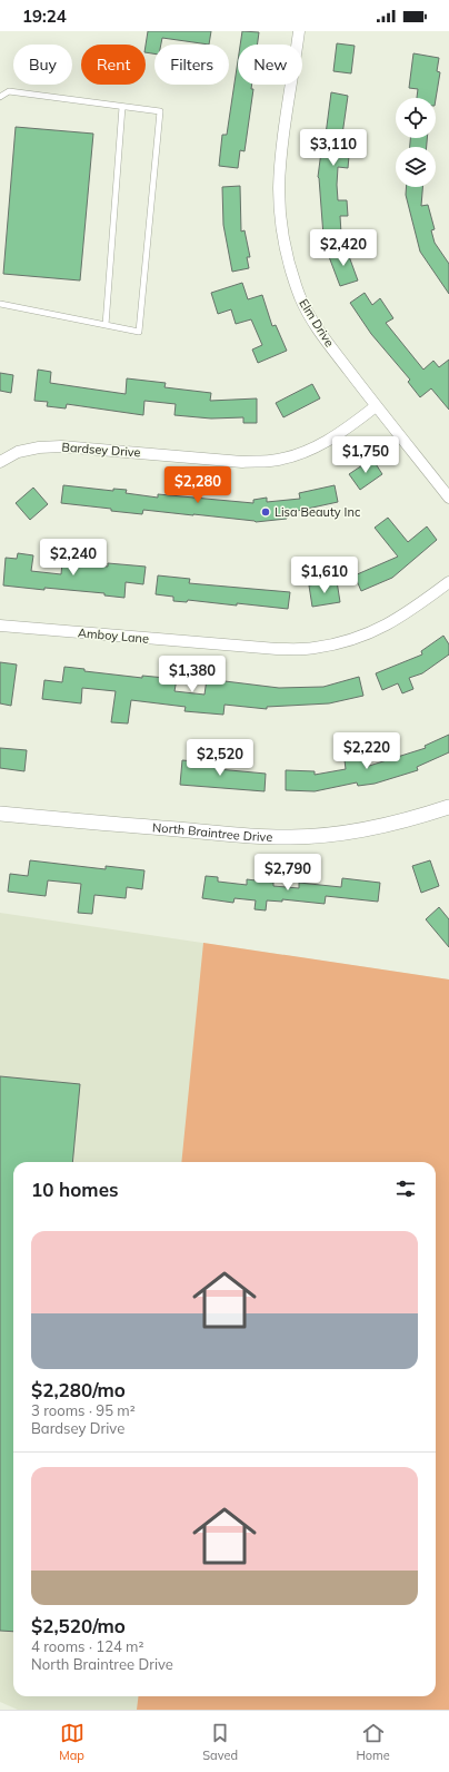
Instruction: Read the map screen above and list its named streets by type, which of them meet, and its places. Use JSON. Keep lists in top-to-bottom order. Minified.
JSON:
{"streets":{"street":["Elm Drive","Bardsey Drive","Amboy Lane","North Braintree Drive"]},"crossings":[["Elm Drive","Bardsey Drive"]],"places":["Lisa Beauty Inc"],"page":{"status":"19:24","chip":["Buy","Rent","Filters","New"],"price":["$3,110","$2,420","$1,750","$2,280","$2,240","$1,610","$1,380","$2,220","$2,520","$2,790"],"heading":"10 homes","list":[{"name":"$2,280/mo","note":"3 rooms · 95 m² · Bardsey Drive"},{"name":"$2,520/mo","note":"4 rooms · 124 m² · North Braintree Drive"}],"tabs":["Map","Saved","Home"]}}
